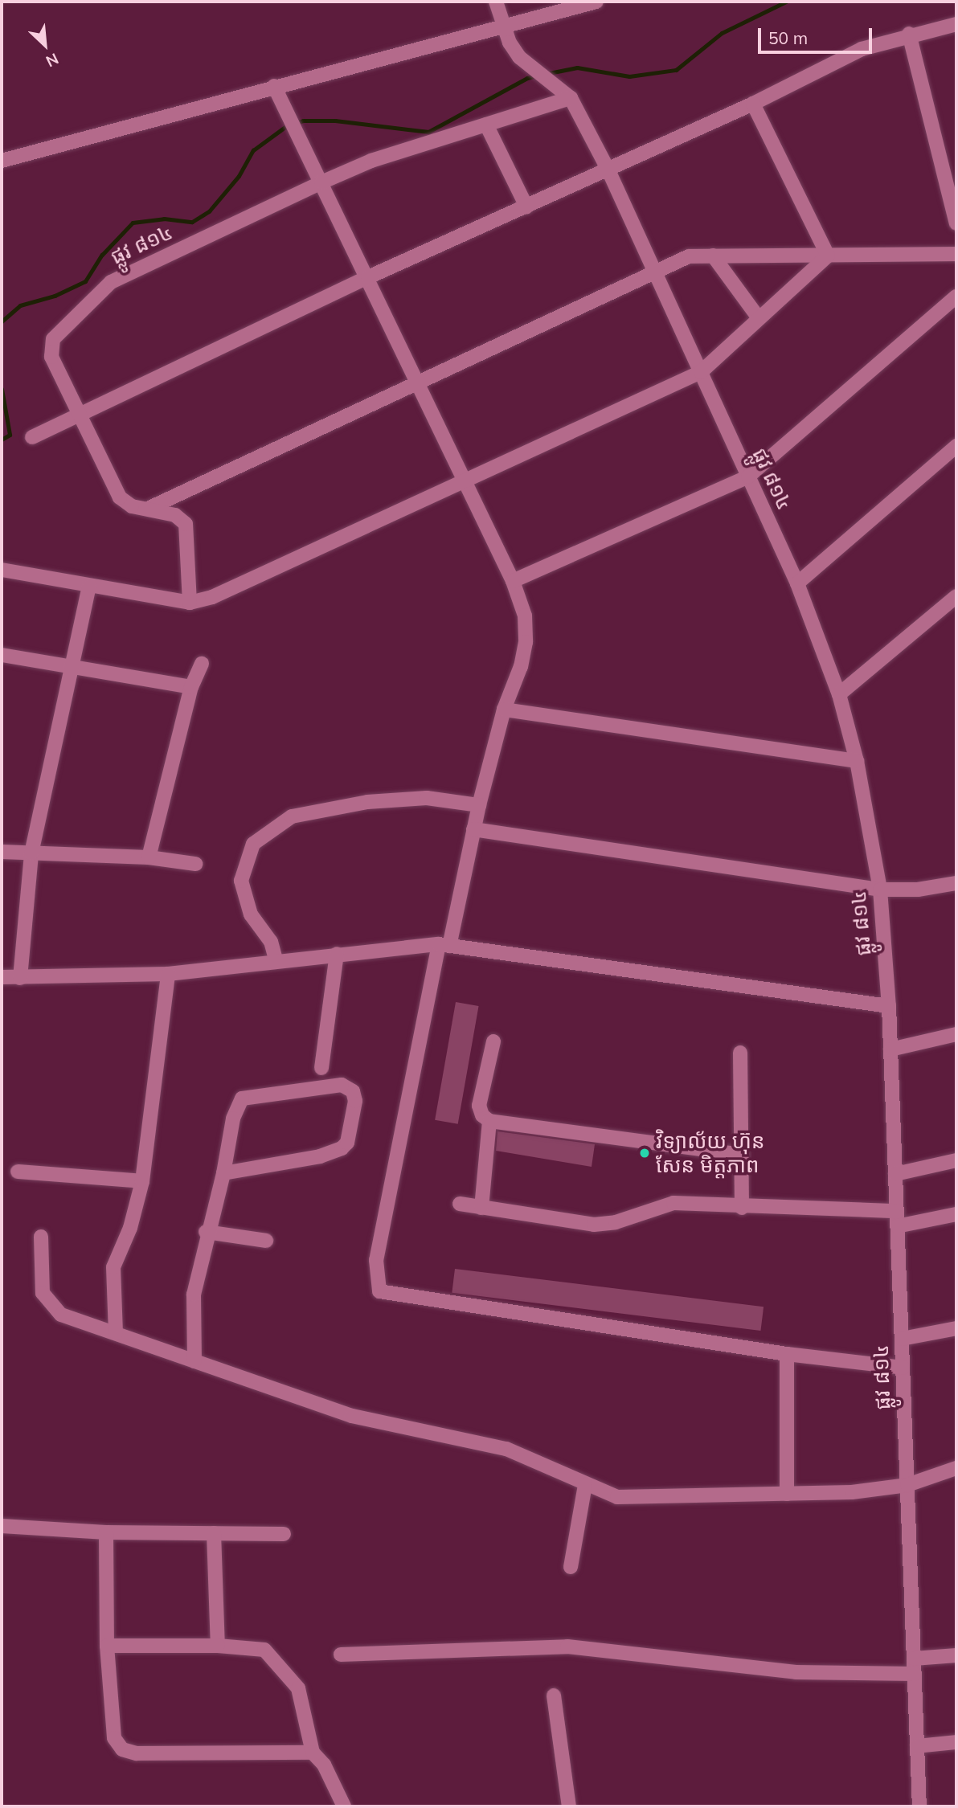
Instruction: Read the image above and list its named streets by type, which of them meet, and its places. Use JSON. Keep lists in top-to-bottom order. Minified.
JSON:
{"streets":{"street":["ផ្លូវ ៨១៤"]},"places":["វិទ្យាល័យ ហ៊ុន សែន មិត្តភាព"],"scale_bar":"50 m","north":"bottom right"}
